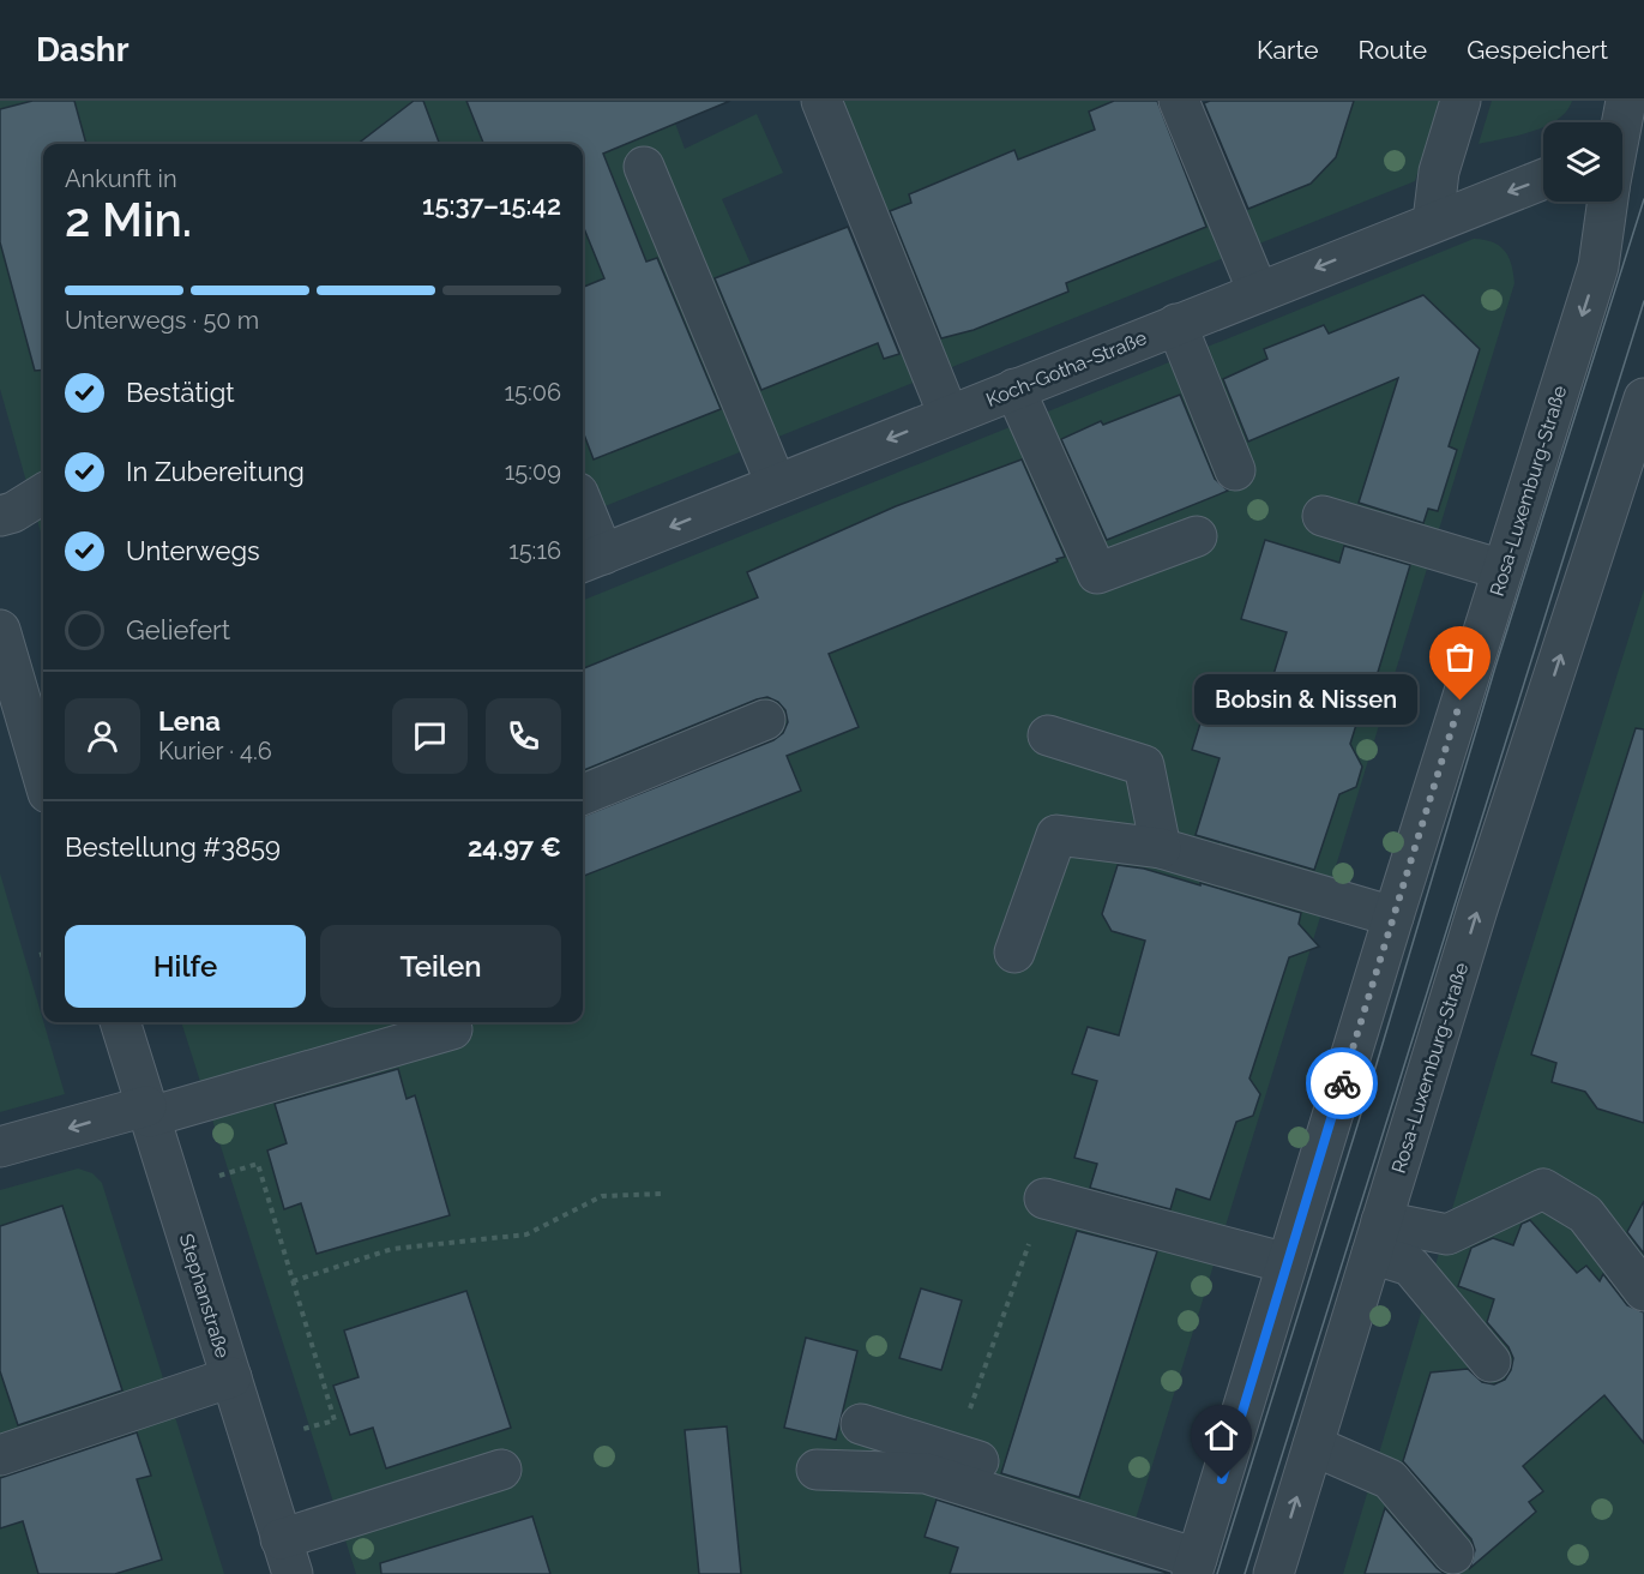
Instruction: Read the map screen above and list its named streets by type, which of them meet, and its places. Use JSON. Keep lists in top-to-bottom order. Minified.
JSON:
{"streets":{"street":["Koch-Gotha-Straße","Rosa-Luxemburg-Straße","Stephanstraße"]},"one_way":["Koch-Gotha-Straße"],"places":["Bobsin & Nissen"],"page":{"header":"Dashr","nav":["Karte","Route","Gespeichert"],"heading":["2 Min.","Ankunft in","15:37–15:42"],"panel":["Lena","Kurier · 4.6","Bestellung #3859","24.97 €"],"bar":"Unterwegs · 50 m","list":[["Bestätigt","15:06"],["In Zubereitung","15:09"],["Unterwegs","15:16"],"Geliefert"],"bubble":"Bobsin & Nissen","buttons":["Hilfe","Teilen"]}}
